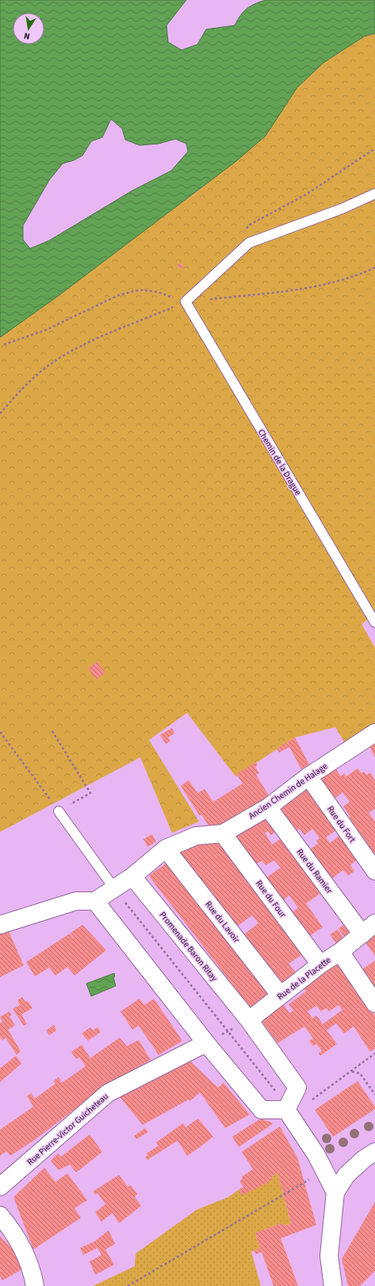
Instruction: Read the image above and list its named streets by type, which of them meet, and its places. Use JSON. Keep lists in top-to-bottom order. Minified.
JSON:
{"streets":{"street":["Ancien Chemin de Halage","Rue du Fort","Rue du Ramier","Rue du Four","Rue du Lavoir","Promenade Baron Ritay","Rue de la Placette","Rue Pierre-Victor Guicheteau"],"lane":["Chemin de la Drague"]},"crossings":[["Ancien Chemin de Halage","Rue du Fort"],["Ancien Chemin de Halage","Rue du Ramier"],["Ancien Chemin de Halage","Rue du Four"],["Ancien Chemin de Halage","Rue du Lavoir"],["Ancien Chemin de Halage","Promenade Baron Ritay"],["Rue du Four","Rue de la Placette"],["Rue du Lavoir","Rue de la Placette"],["Promenade Baron Ritay","Rue de la Placette"]],"north":"bottom"}
